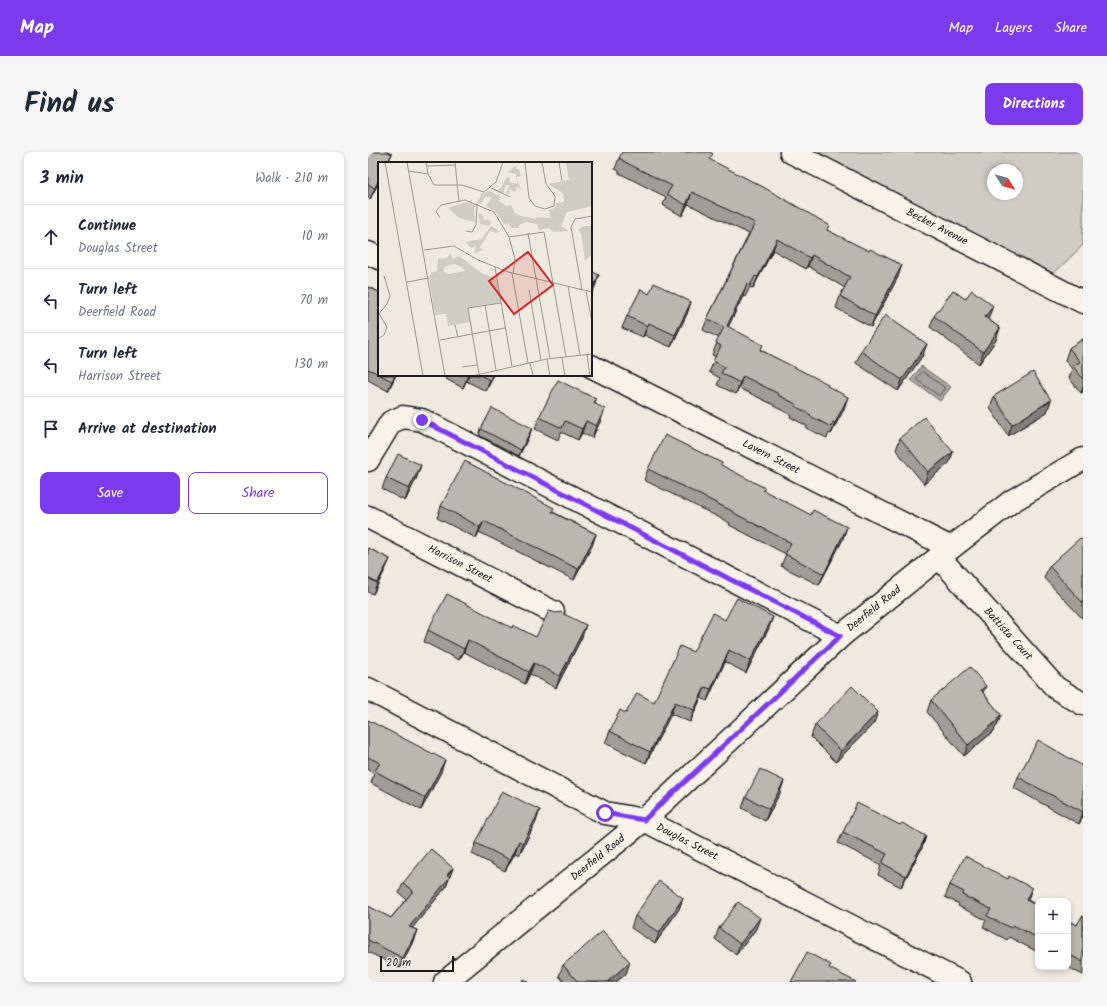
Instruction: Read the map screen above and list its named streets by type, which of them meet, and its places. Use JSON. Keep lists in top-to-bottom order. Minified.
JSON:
{"streets":{"street":["Becker Avenue","Lavern Street","Harrison Street","Deerfield Road","Battista Court","Douglas Street"]},"crossings":[["Lavern Street","Deerfield Road"],["Lavern Street","Battista Court"],["Deerfield Road","Battista Court"],["Deerfield Road","Douglas Street"]],"scale_bar":"20 m","north":"bottom right","page":{"header":"Map","nav":["Map","Layers","Share"],"title":"Find us","buttons":["Directions",["Save","Share"]],"heading":["3 min","Walk · 210 m"],"list":[["Continue","Douglas Street","10 m"],["Turn left","Deerfield Road","70 m"],["Turn left","Harrison Street","130 m"],"Arrive at destination"],"map_buttons":["+","−"],"scale":"20 m"}}
